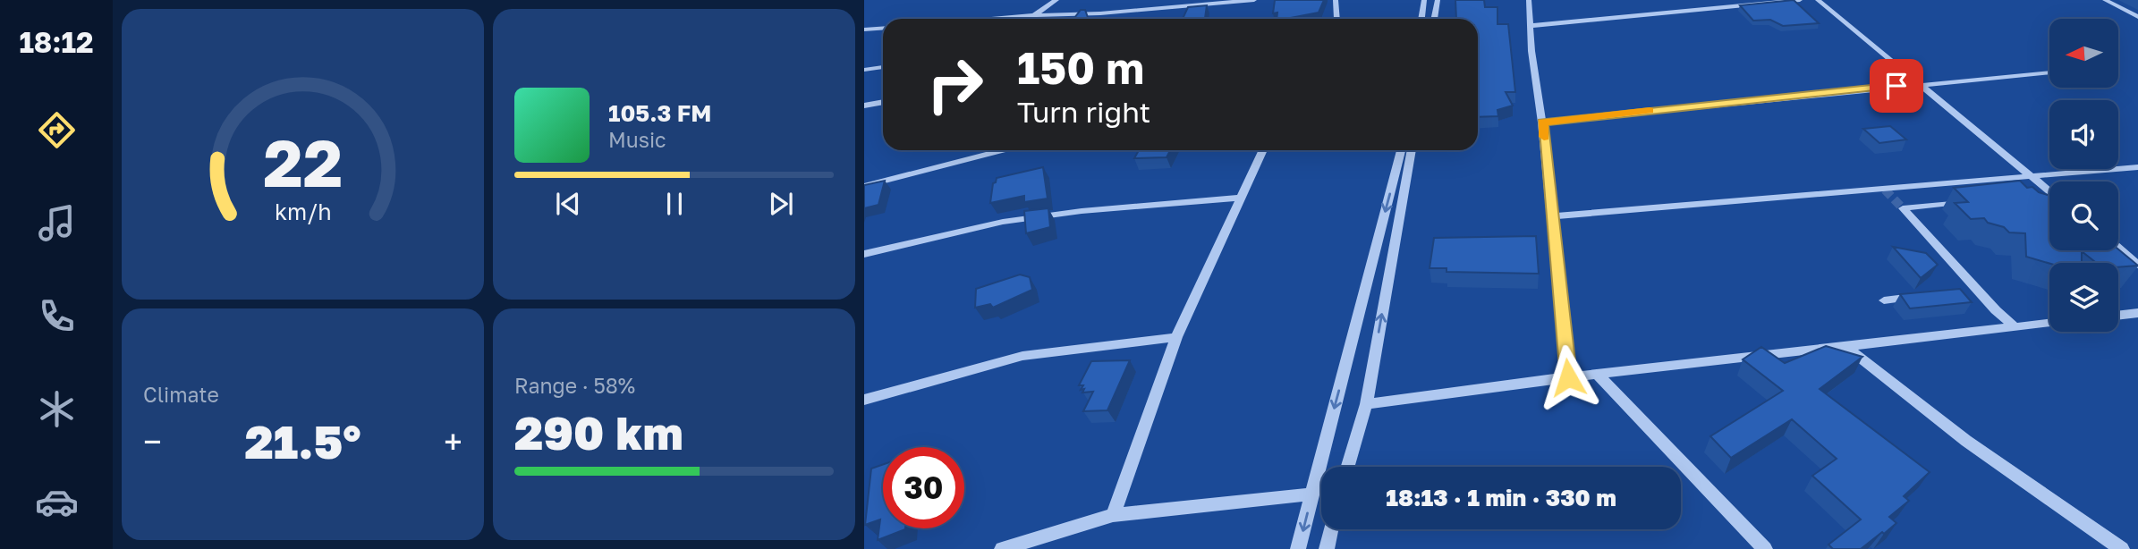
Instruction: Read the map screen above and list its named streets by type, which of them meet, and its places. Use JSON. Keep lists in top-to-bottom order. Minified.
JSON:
{"north":"left","page":{"tabs":"18:12","turn":["150 m","Turn right"],"song":["105.3 FM","Music"],"tile":["Climate",["Range · 58%","290 km"]],"heat":["−","21.5°","+"],"limit":"30","trip":"18:13 · 1 min · 330 m","gauge":["22","km/h"]}}
